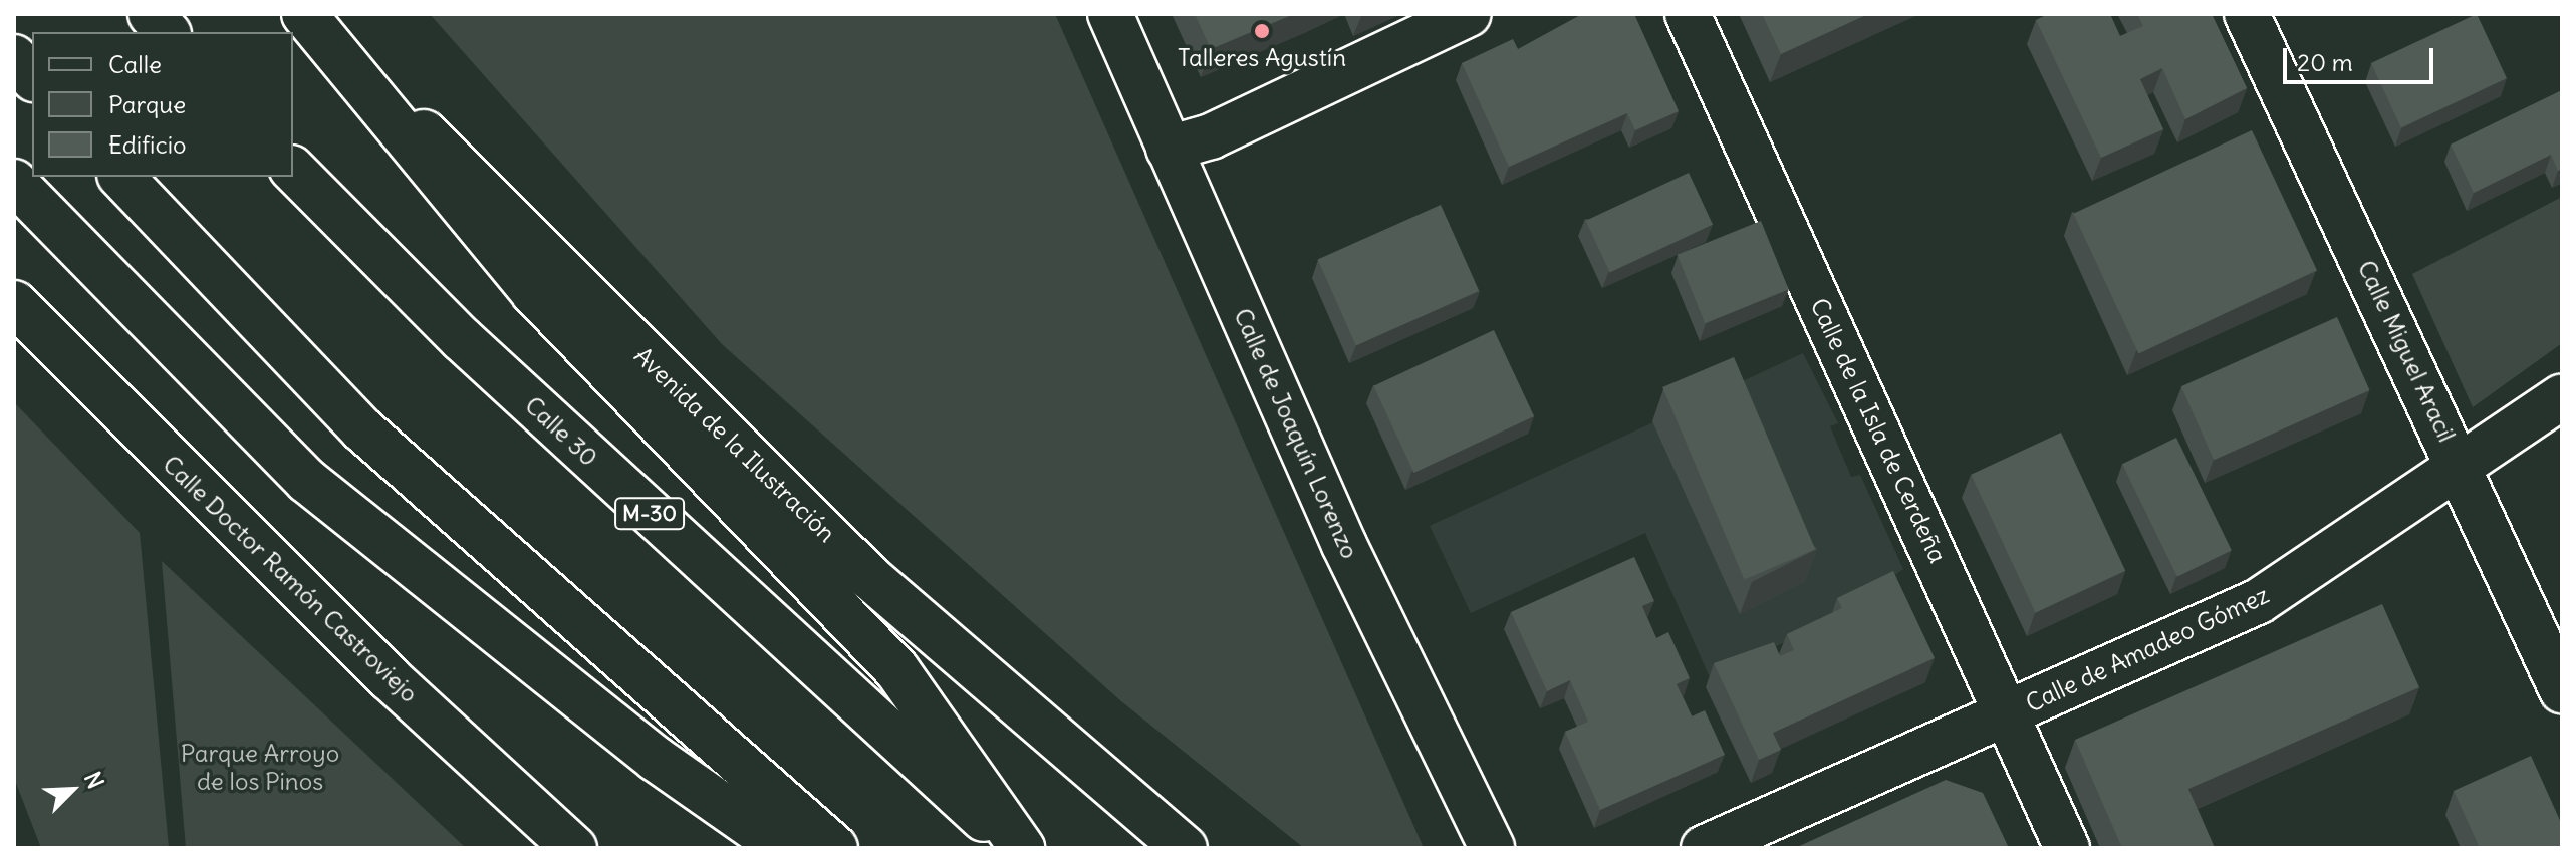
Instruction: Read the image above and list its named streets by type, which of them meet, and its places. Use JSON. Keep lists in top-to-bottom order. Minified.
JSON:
{"streets":{"main road":["Calle Miguel Aracil","Calle de la Isla de Cerdeña","Calle 30","Calle de Joaquín Lorenzo","Avenida de la Ilustración","M-30","Calle Doctor Ramón Castroviejo","Calle de Amadeo Gómez"]},"crossings":[["Calle Miguel Aracil","Calle de Amadeo Gómez"],["Calle de la Isla de Cerdeña","Calle de Amadeo Gómez"]],"parks":["Parque Arroyo de los Pinos"],"places":["Talleres Agustín"],"legend":["Calle","Parque","Edificio"],"scale_bar":"20 m","north":"top right"}
